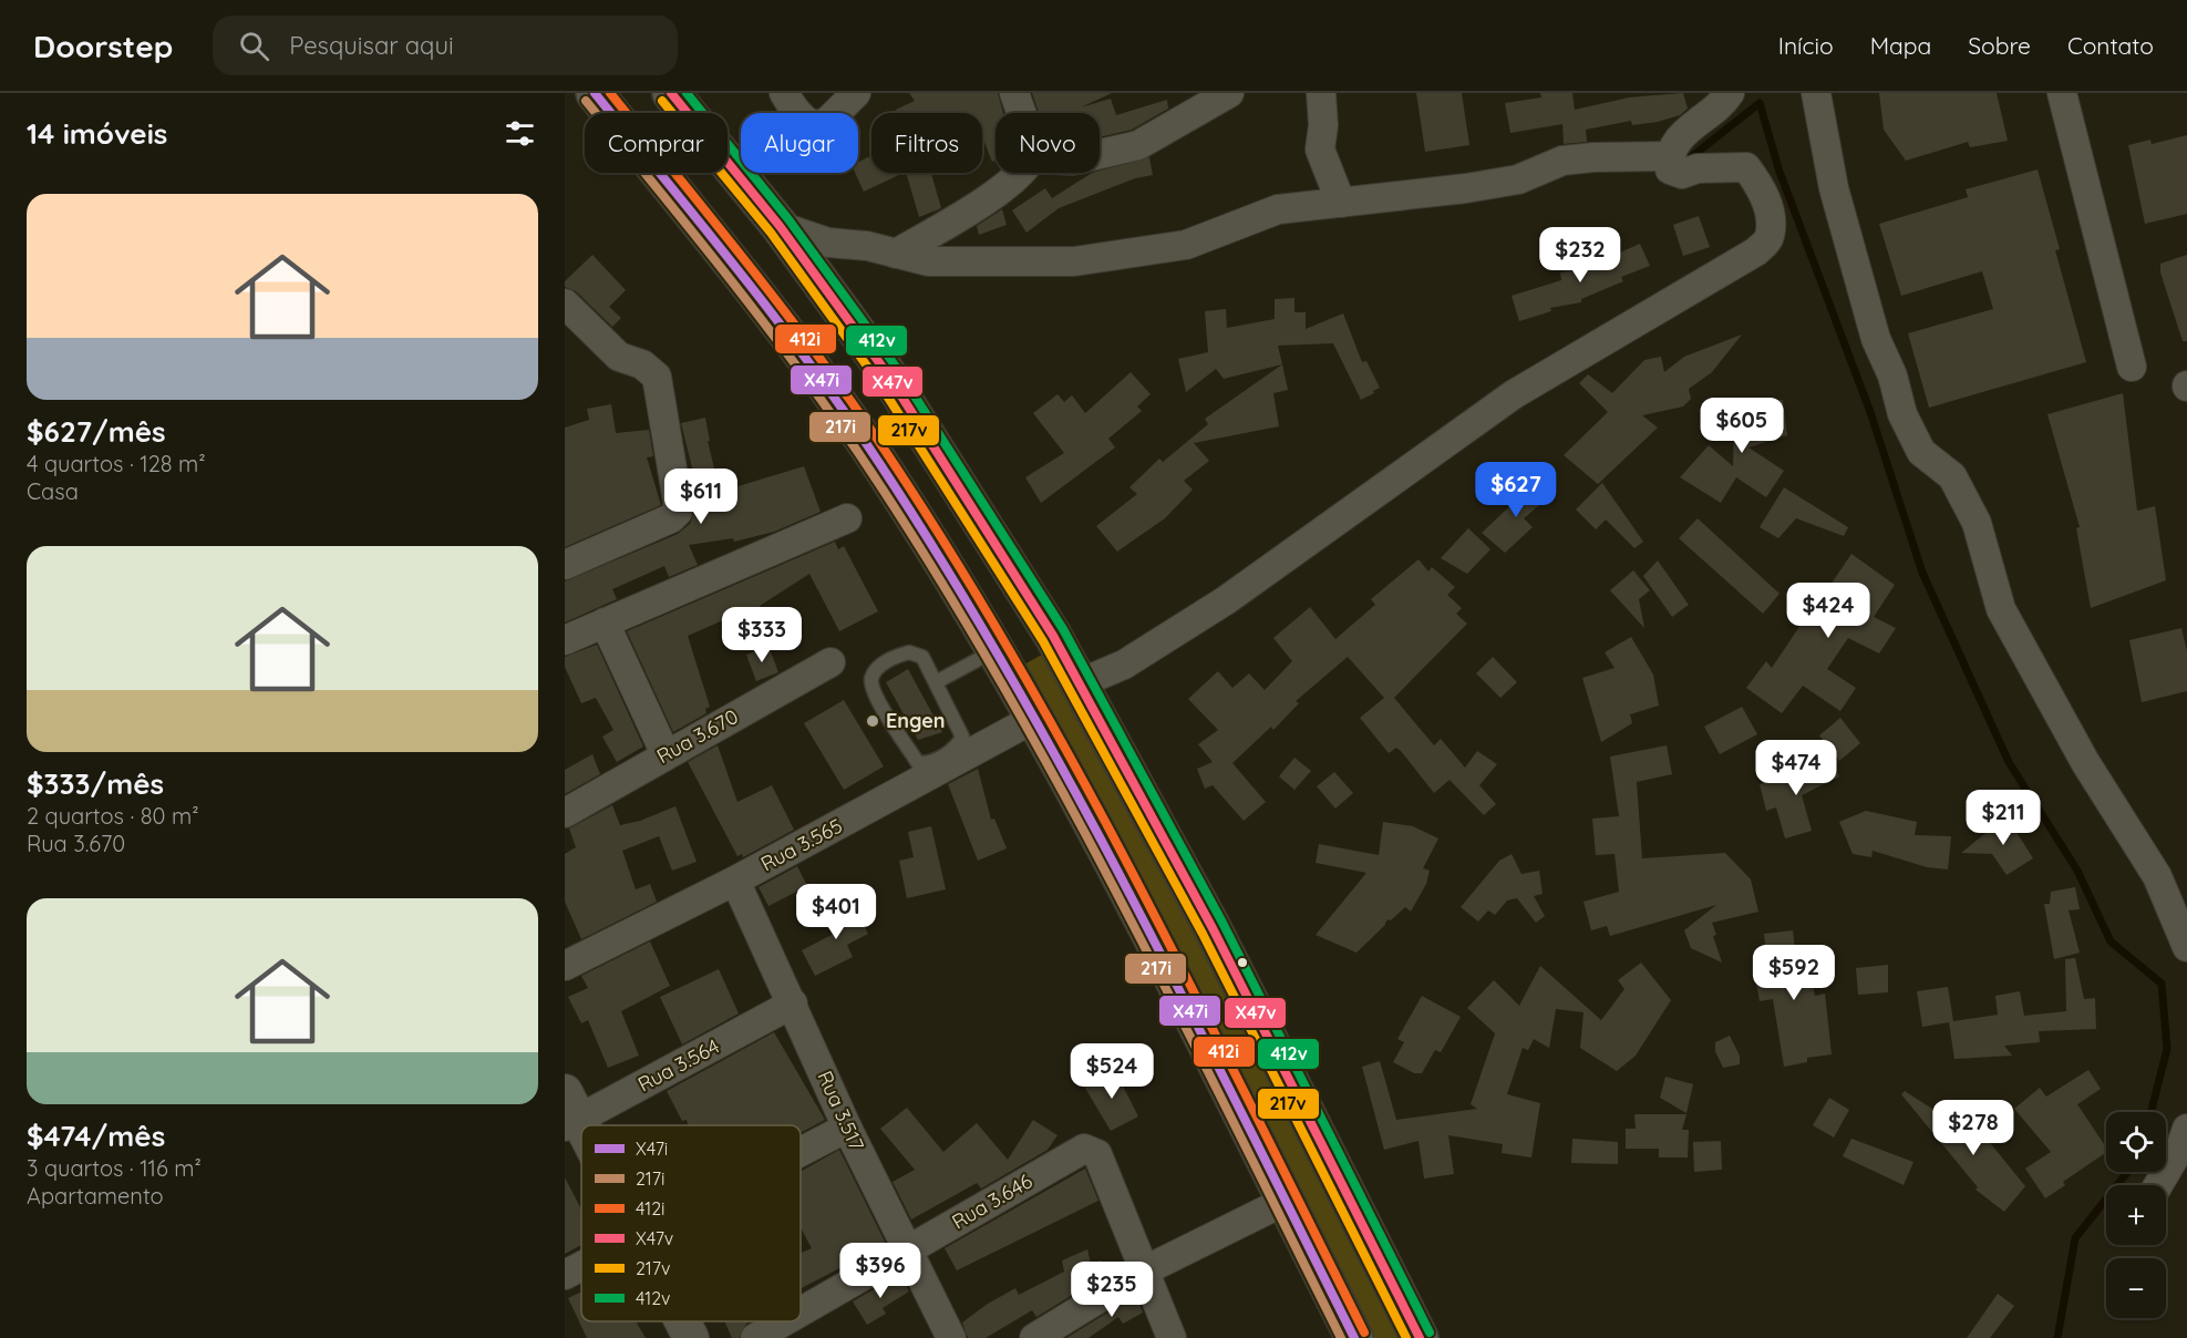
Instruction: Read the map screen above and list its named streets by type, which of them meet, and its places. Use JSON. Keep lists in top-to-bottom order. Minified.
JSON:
{"streets":{"street":["Rua 3.670","Rua 3.565","Rua 3.564","Rua 3.517","Rua 3.646"]},"crossings":[["Rua 3.565","Rua 3.517"],["Rua 3.564","Rua 3.517"],["Rua 3.517","Rua 3.646"]],"places":["Engen"],"lines":["transit line X47i","transit line 412i","transit line X47v","transit line 412v","transit line 217i","transit line 217v"],"legend":["X47i","217i","412i","X47v","217v","412v"],"page":{"header":"Doorstep","search":"Pesquisar aqui","nav":["Início","Mapa","Sobre","Contato"],"heading":"14 imóveis","chip":["Comprar","Alugar","Filtros","Novo"],"list":[{"name":"$627/mês","note":"4 quartos · 128 m² · Casa"},{"name":"$333/mês","note":"2 quartos · 80 m² · Rua 3.670"},{"name":"$474/mês","note":"3 quartos · 116 m² · Apartamento"}],"price":["$232","$605","$627","$611","$424","$333","$474","$211","$401","$592","$524","$278","$396","$235"],"map_buttons":["+","−"]}}
